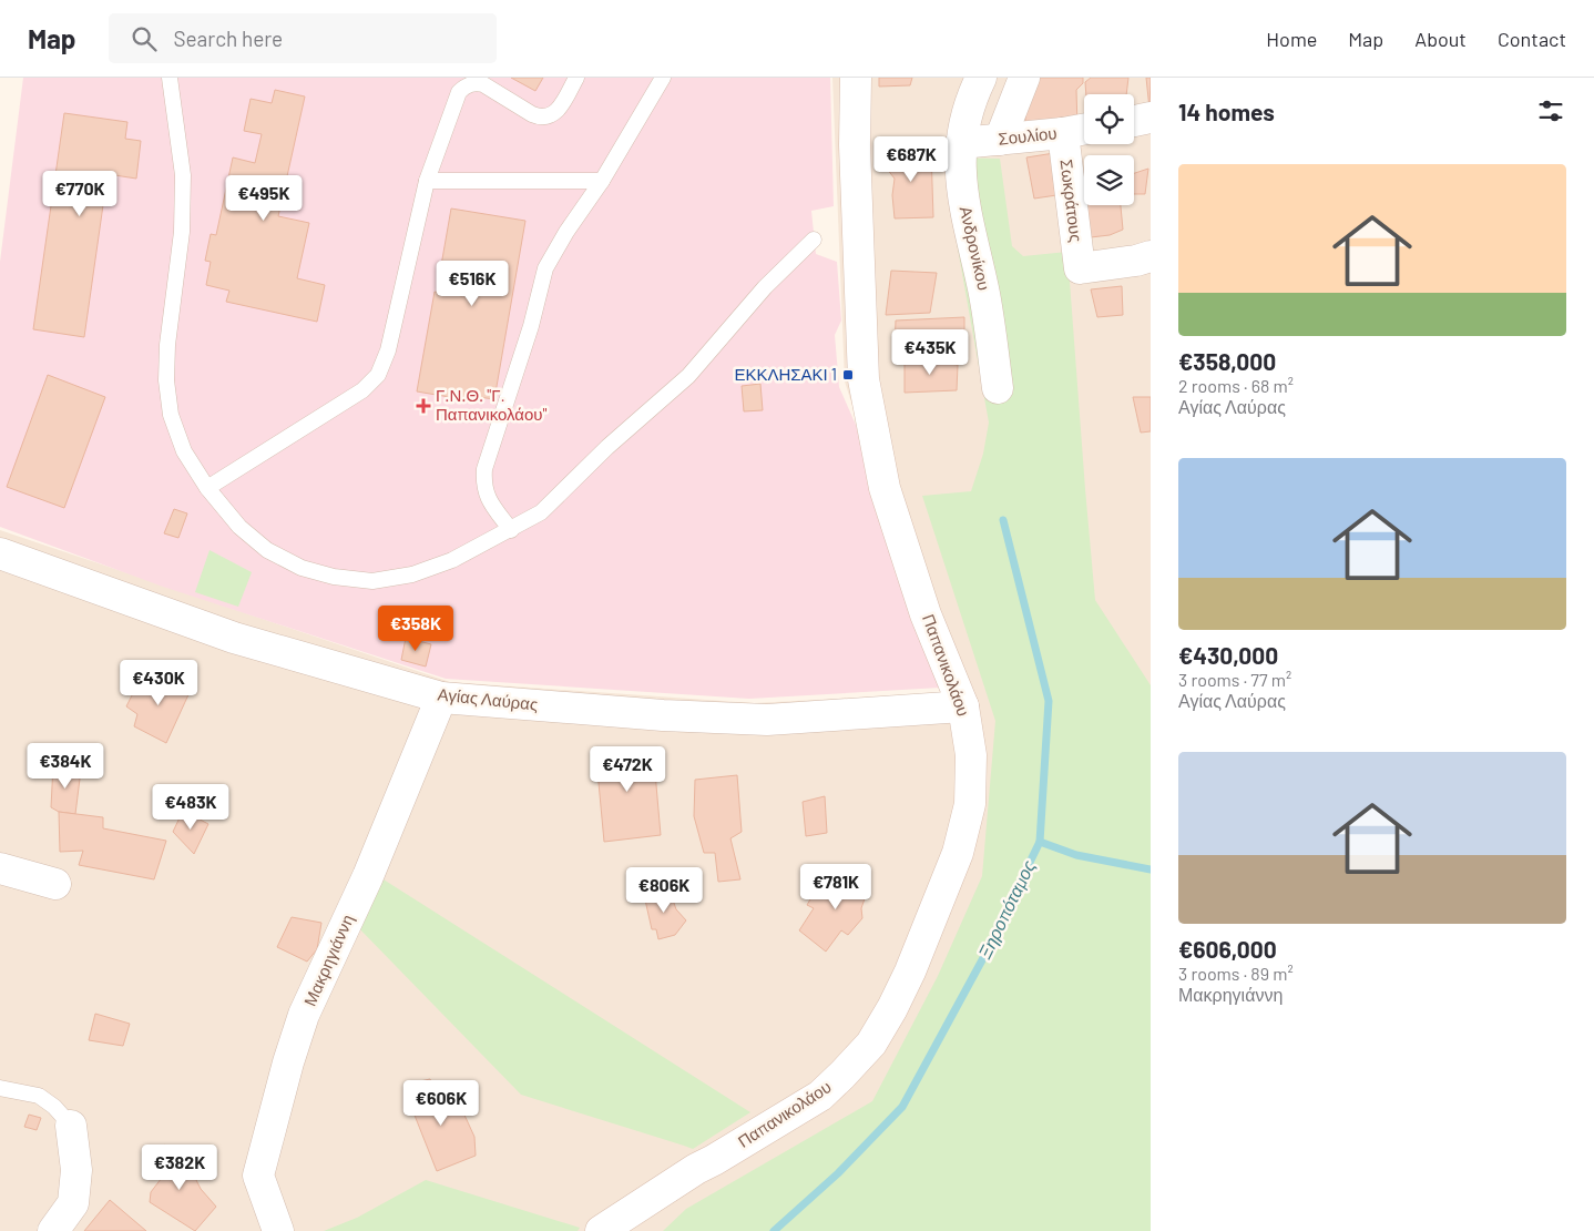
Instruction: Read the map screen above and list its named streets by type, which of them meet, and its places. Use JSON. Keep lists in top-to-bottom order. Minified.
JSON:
{"streets":{"street":["Σουλίου","Σωκράτους","Ανδρονίκου","Παπανικολάου","Αγίας Λαύρας","Μακρηγιάννη"]},"crossings":[["Σουλίου","Σωκράτους"],["Σουλίου","Ανδρονίκου"],["Παπανικολάου","Αγίας Λαύρας"],["Αγίας Λαύρας","Μακρηγιάννη"]],"water":["Ξηροπόταμος"],"places":{"transit":["ΕΚΚΛΗΣΑΚΙ 1"],"health":["Γ.Ν.Θ. \"Γ. Παπανικολάου\""]},"page":{"header":"Map","search":"Search here","nav":["Home","Map","About","Contact"],"heading":"14 homes","price":["€687K","€770K","€495K","€516K","€435K","€358K","€430K","€384K","€472K","€483K","€781K","€806K","€606K","€382K"],"list":[{"name":"€358,000","note":"2 rooms · 68 m² · Αγίας Λαύρας"},{"name":"€430,000","note":"3 rooms · 77 m² · Αγίας Λαύρας"},{"name":"€606,000","note":"3 rooms · 89 m² · Μακρηγιάννη"}]}}
